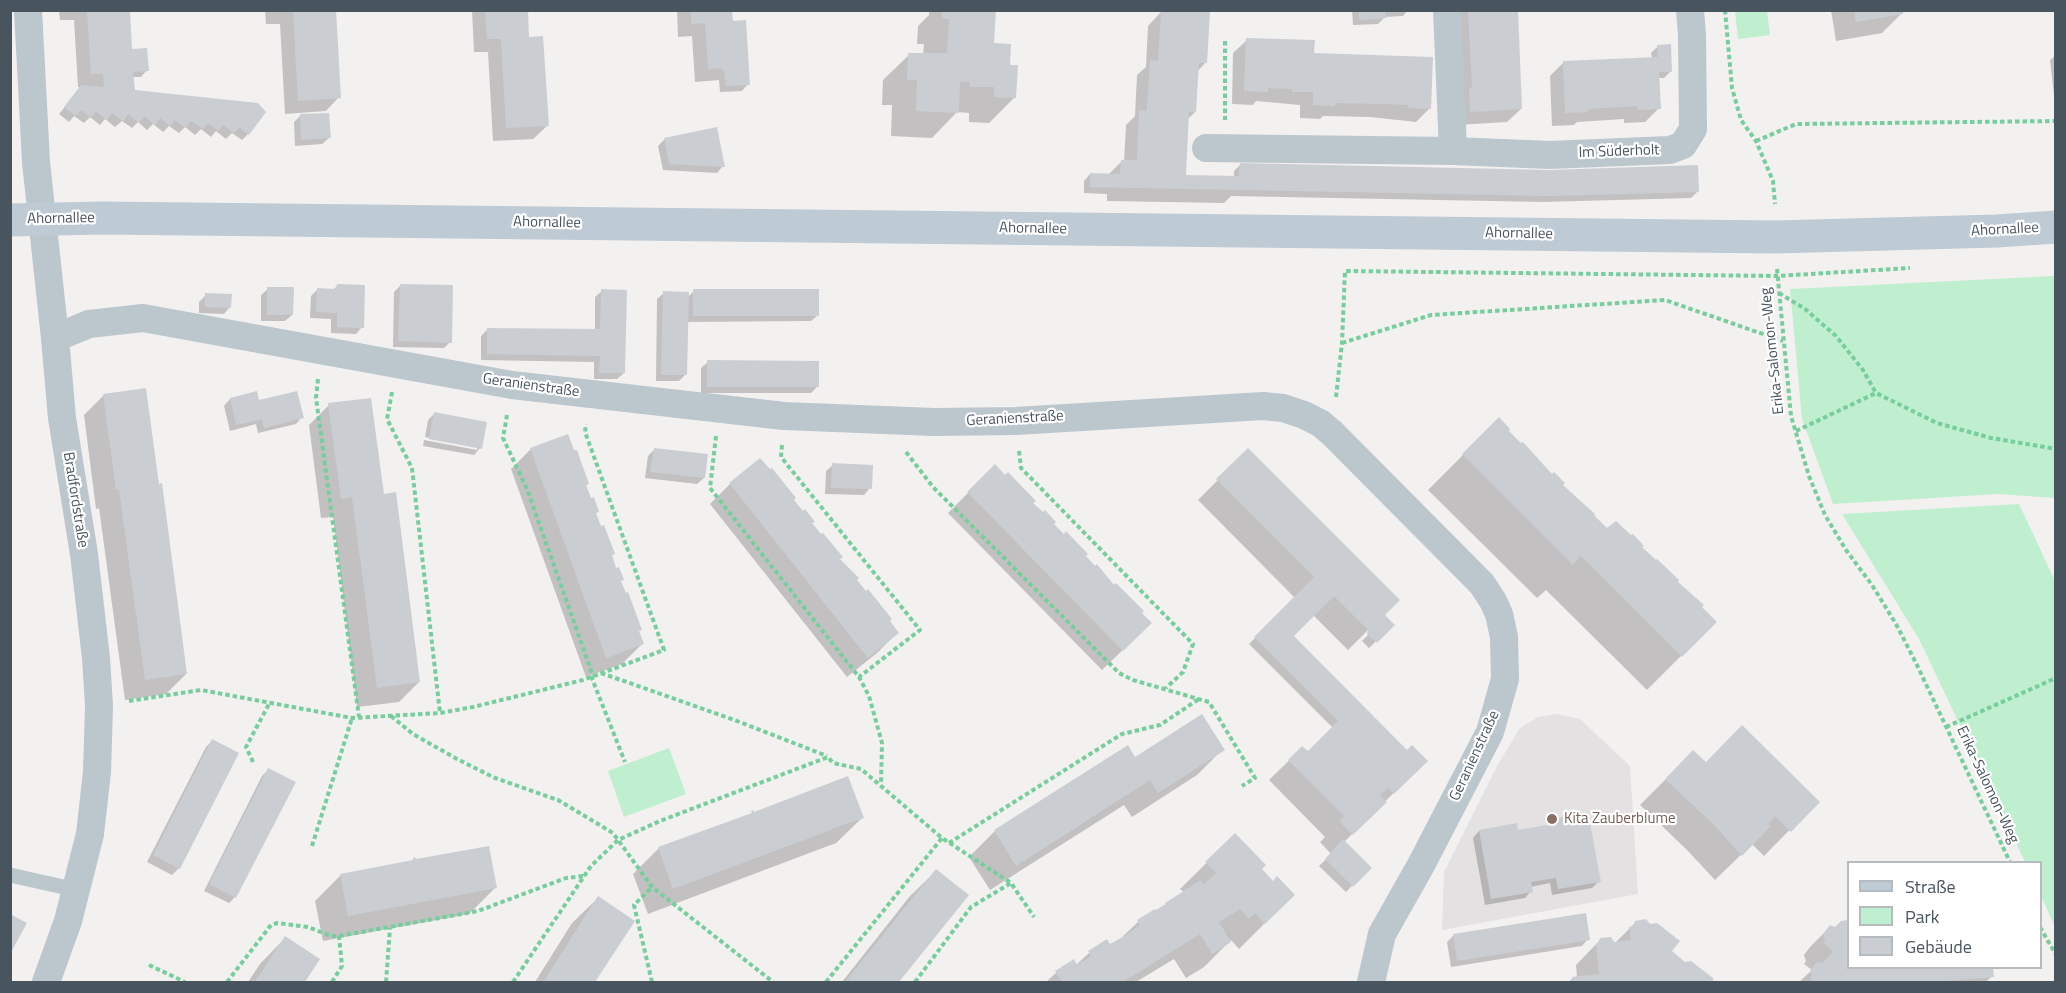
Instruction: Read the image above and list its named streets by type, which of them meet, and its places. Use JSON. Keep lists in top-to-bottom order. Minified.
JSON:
{"streets":{"main road":["Ahornallee"],"street":["Im Süderholt","Geranienstraße","Bradfordstraße"],"path":["Erika-Salomon-Weg"]},"crossings":[["Ahornallee","Erika-Salomon-Weg"],["Geranienstraße","Bradfordstraße"]],"places":["Kita Zauberblume"],"legend":["Straße","Park","Gebäude"]}
